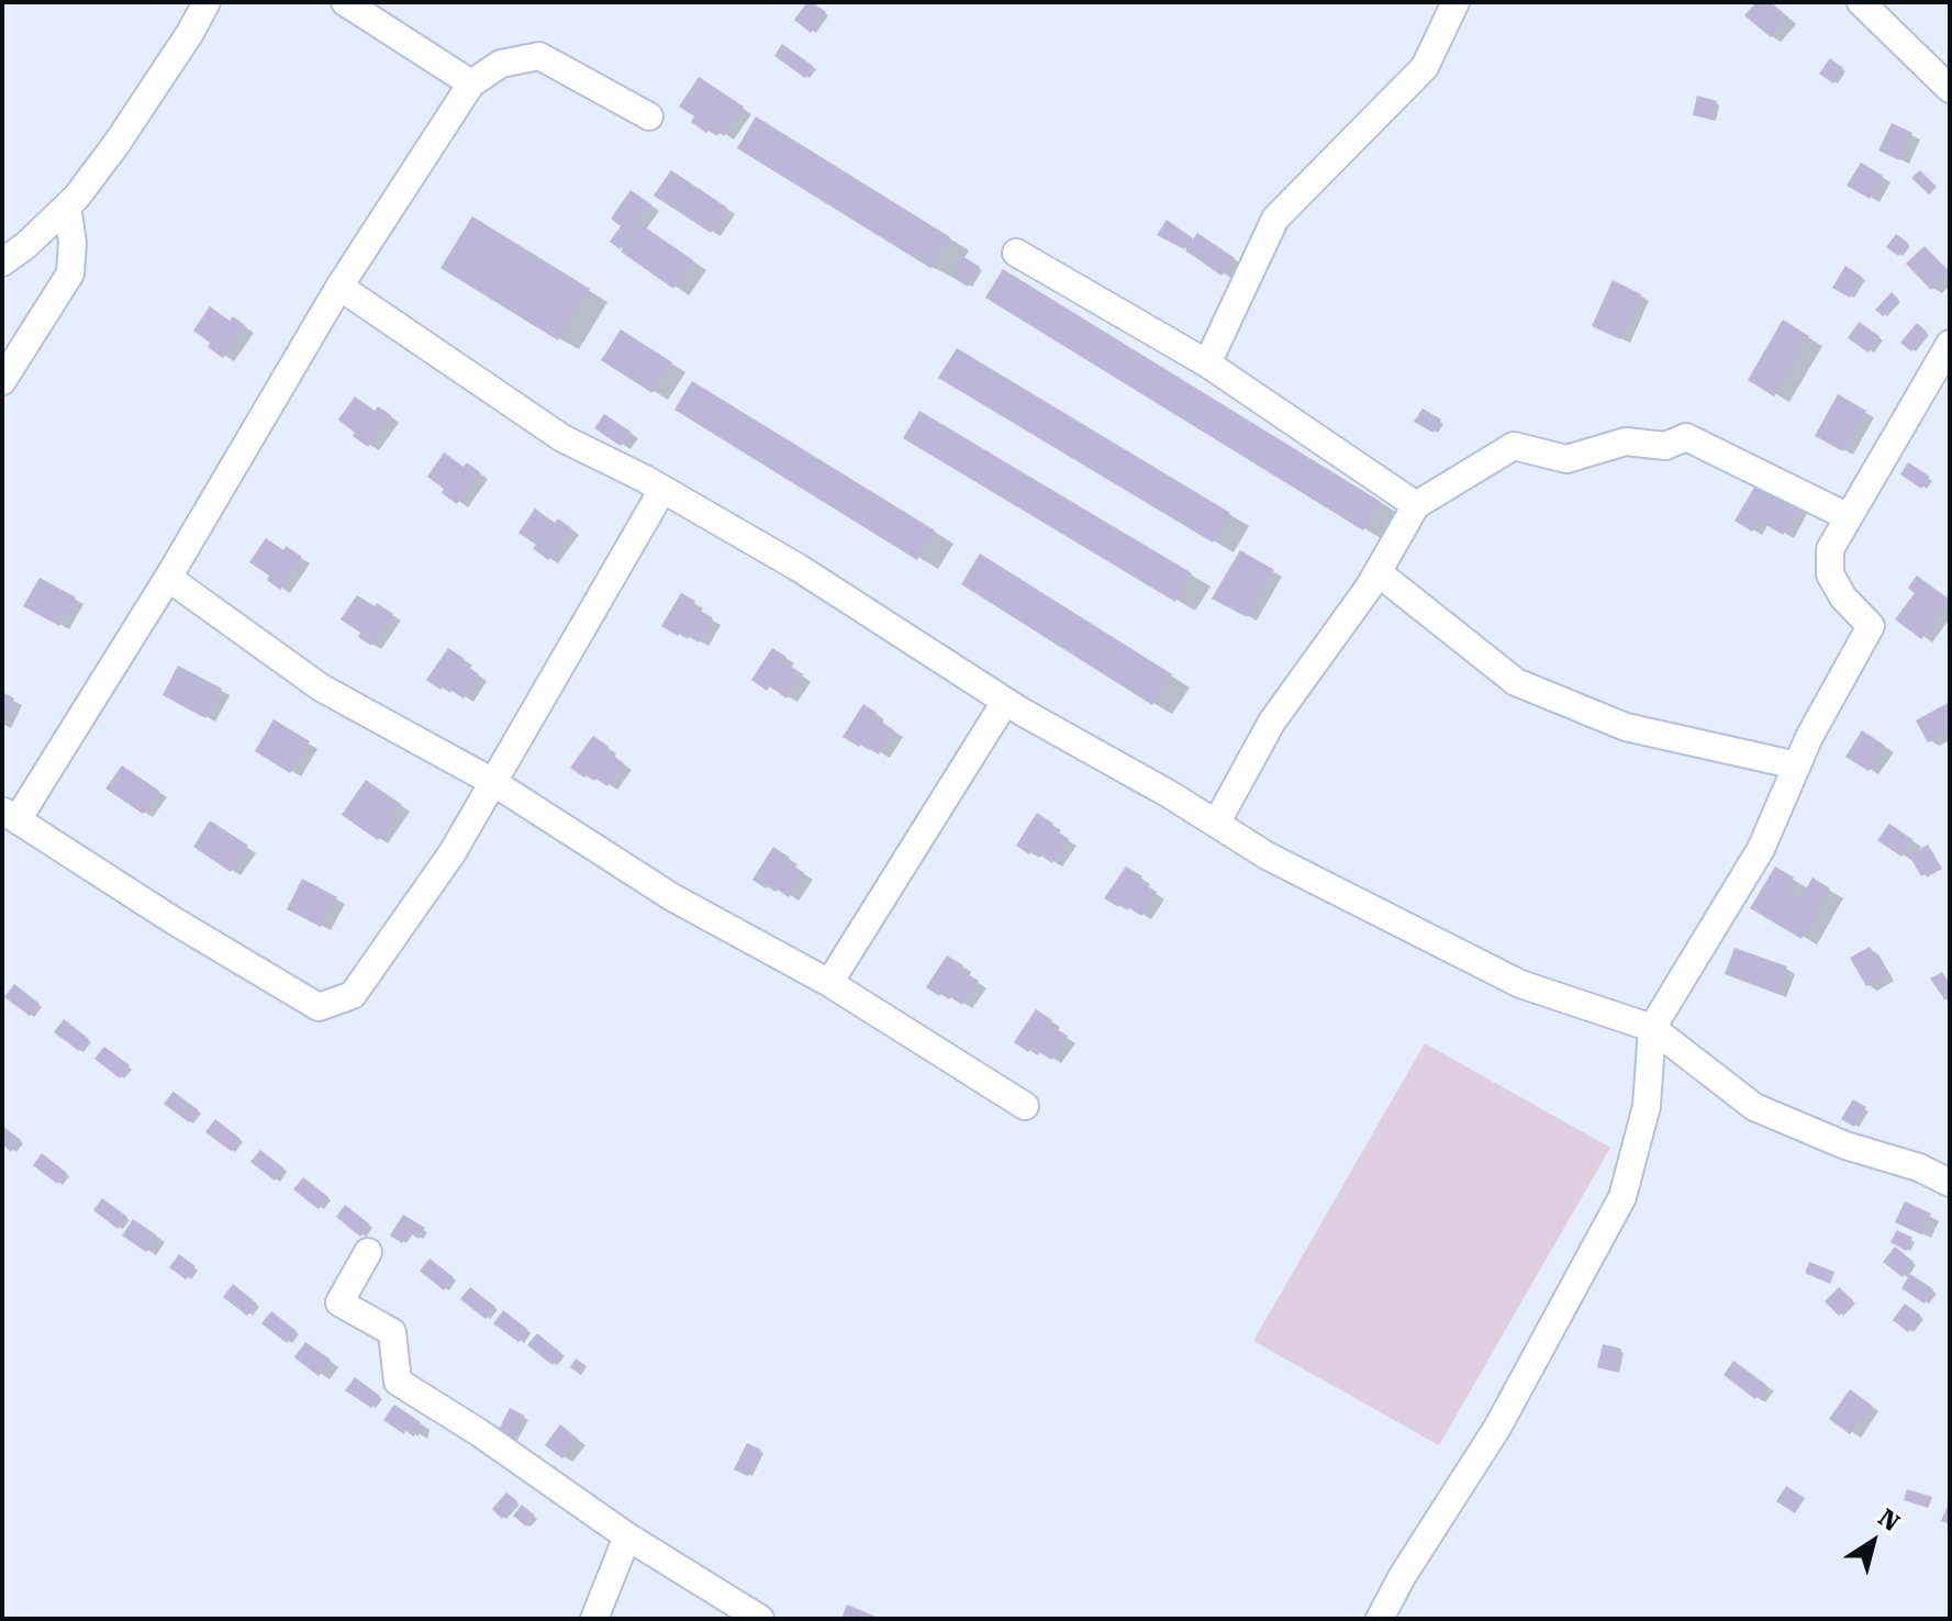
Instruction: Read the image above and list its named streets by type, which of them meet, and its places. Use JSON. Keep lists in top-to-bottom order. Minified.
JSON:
{"north":"top right"}
